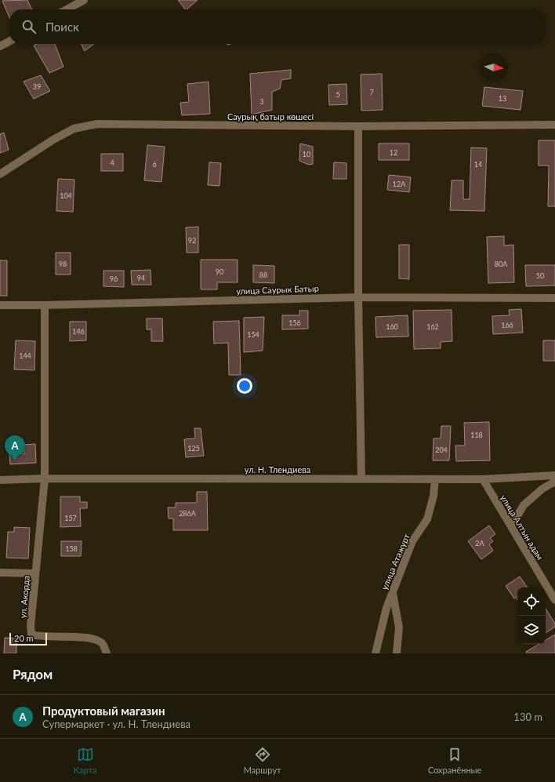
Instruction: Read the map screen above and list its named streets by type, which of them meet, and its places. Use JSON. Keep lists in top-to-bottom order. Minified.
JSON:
{"streets":{"street":["Саурық батыр көшесі","улица Саурык Батыр","ул. Н. Тлендиева","улица Алтын адам","улица Атажурт","ул. Акорда"]},"crossings":[["улица Саурык Батыр","ул. Акорда"],["ул. Н. Тлендиева","улица Алтын адам"],["ул. Н. Тлендиева","улица Атажурт"],["ул. Н. Тлендиева","ул. Акорда"]],"house_numbers":["39","7","5","13","3","12","10","4","6","14","12А","104","92","98","80А","90","88","50","94","96","156","166","160","162","146","154","144","118","125","204","286А","157","2А","158"],"scale_bar":"20 m","north":"right","page":{"search":"Поиск","pins":"A","scale":"20 m","heading":"Рядом","list":[{"mark":"A","name":"Продуктовый магазин","note":"Супермаркет · ул. Н. Тлендиева","value":"130 m"}],"nav":["Карта","Маршрут","Сохранённые"]}}
